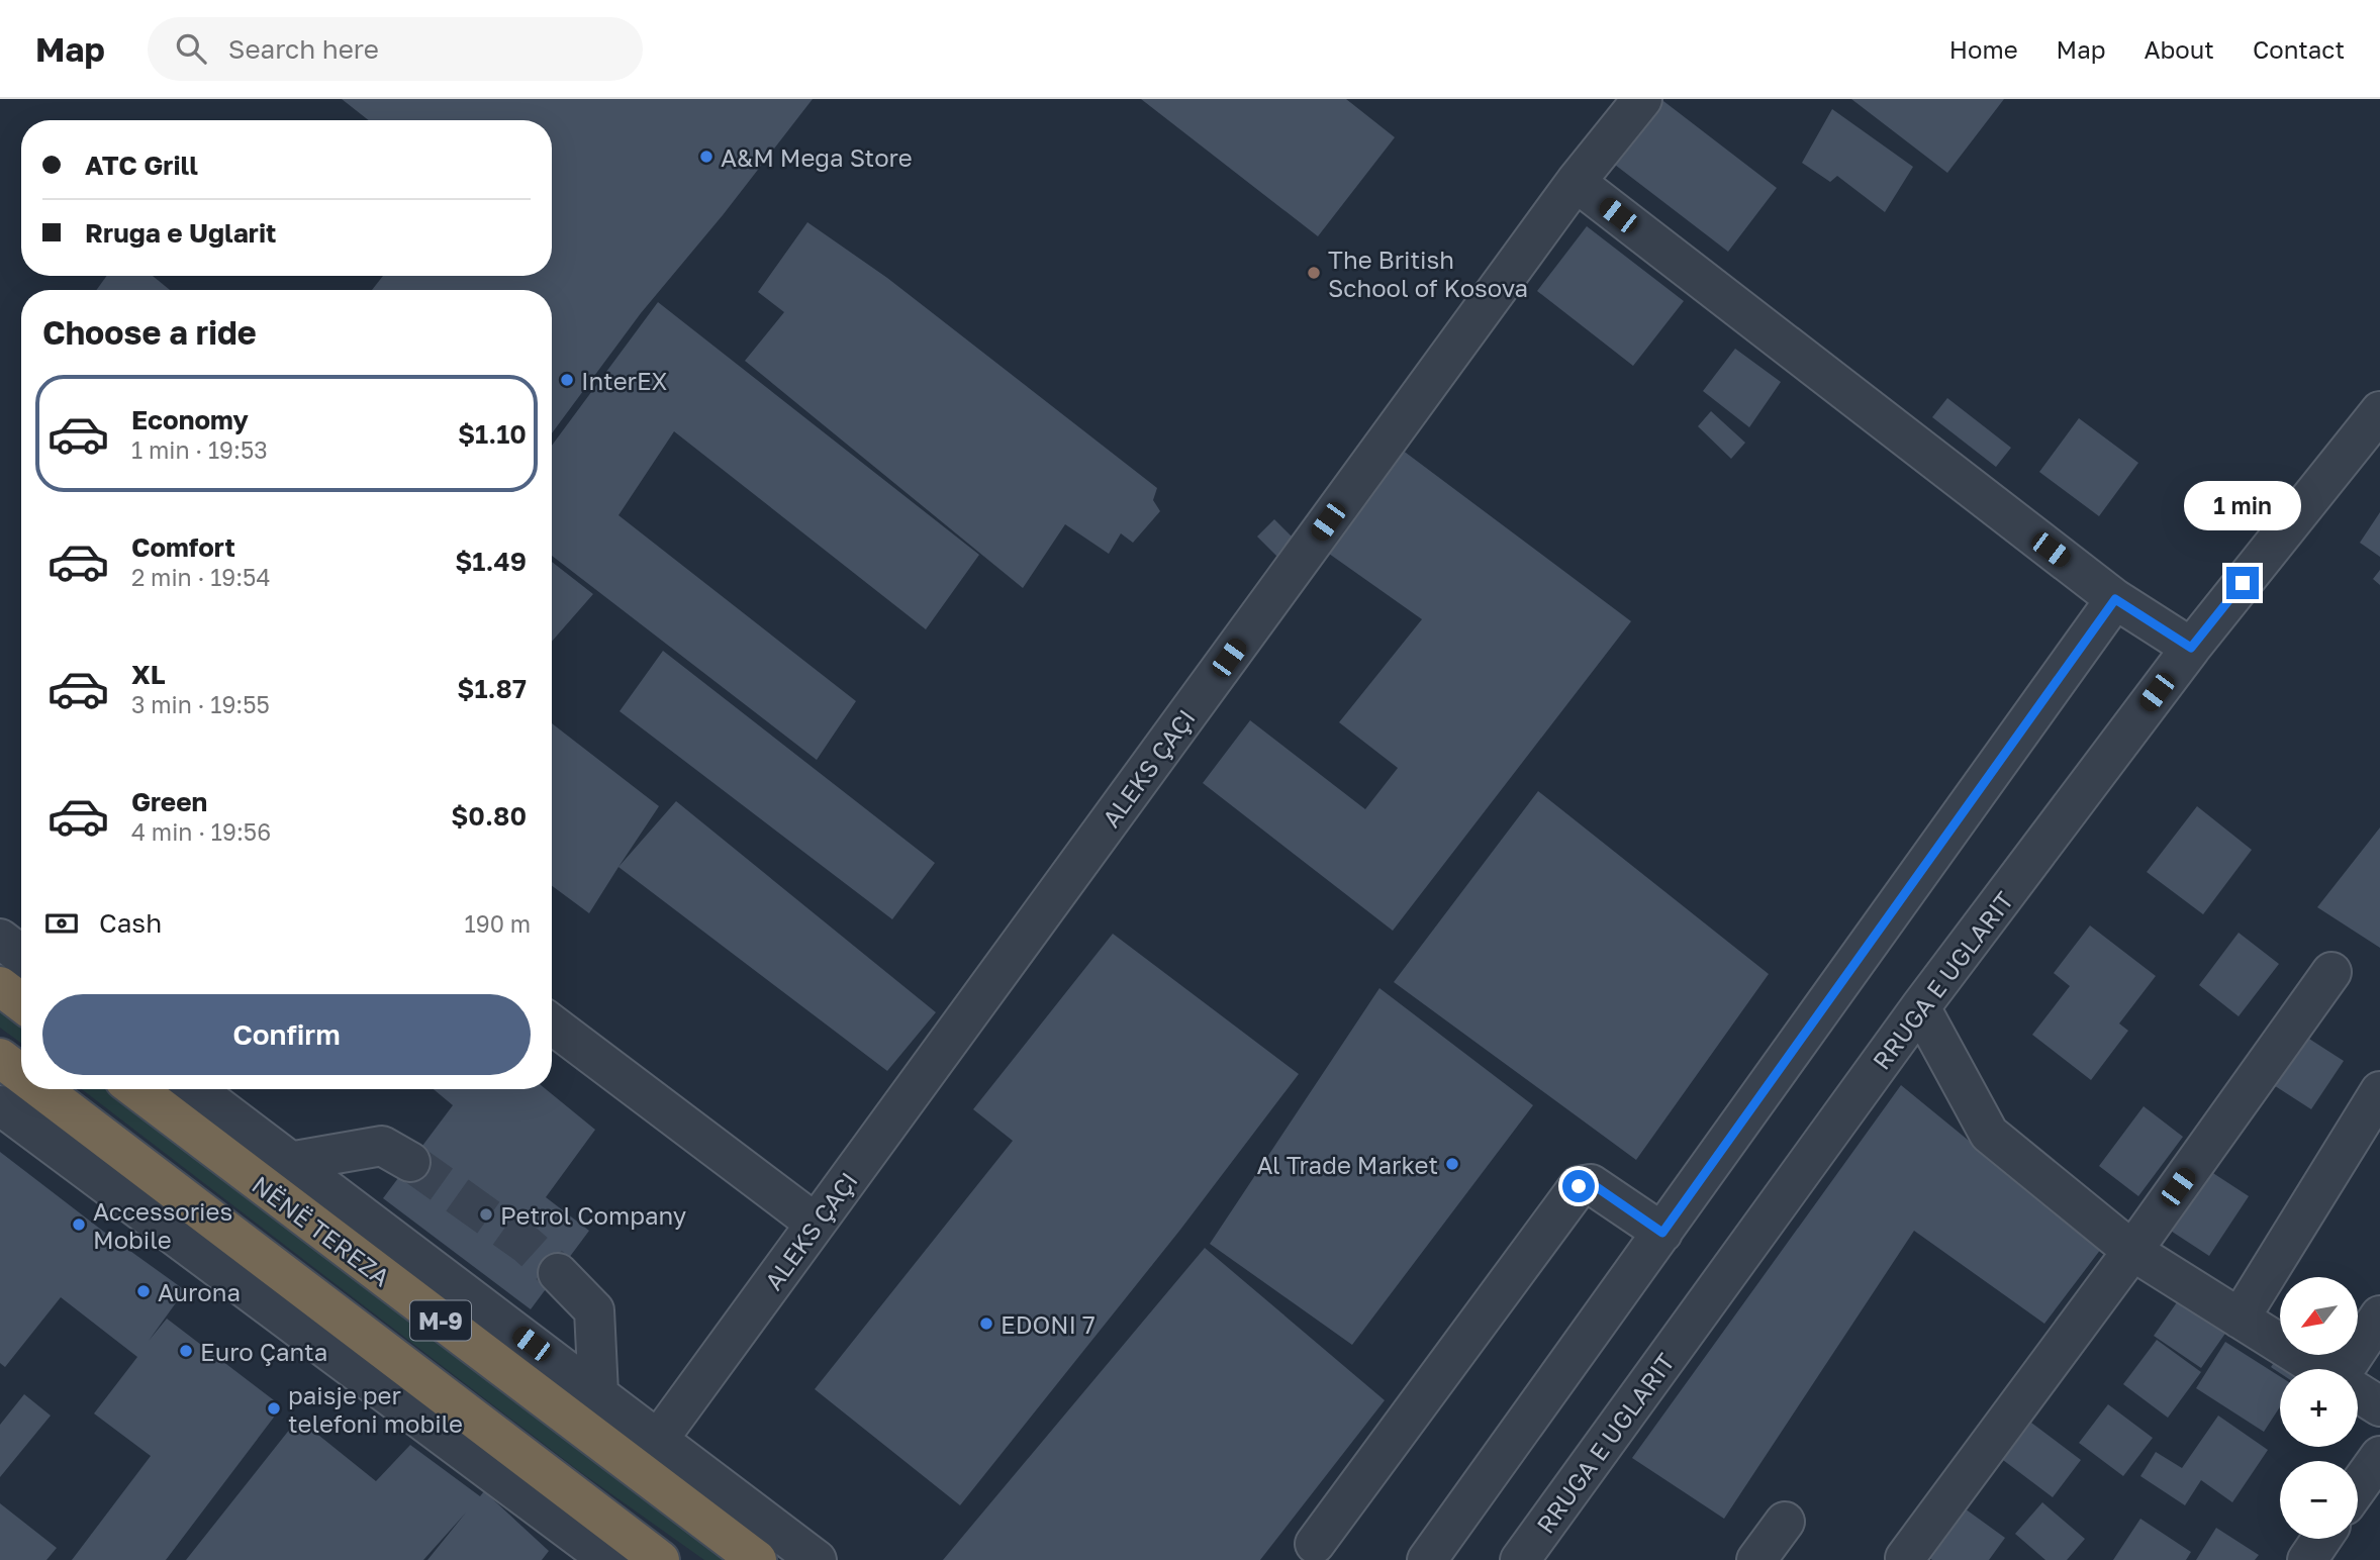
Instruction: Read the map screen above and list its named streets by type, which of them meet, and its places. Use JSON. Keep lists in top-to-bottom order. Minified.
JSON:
{"streets":{"highway":["NËNË TEREZA","M-9"],"street":["ALEKS ÇAÇI","RRUGA E UGLARIT"]},"crossings":[["ALEKS ÇAÇI","NËNË TEREZA"]],"places":["A&M Mega Store","The British School of Kosova","InterEX","Al Trade Market","Petrol Company","Accessories Mobile","Aurona","EDONI 7","Euro Çanta","paisje per telefoni mobile"],"north":"bottom left","page":{"header":"Map","search":"Search here","nav":["Home","Map","About","Contact"],"banner":["ATC Grill","Rruga e Uglarit"],"heading":"Choose a ride","list":[{"name":"Economy","note":"1 min · 19:53","value":"$1.10"},{"name":"Comfort","note":"2 min · 19:54","value":"$1.49"},{"name":"XL","note":"3 min · 19:55","value":"$1.87"},{"name":"Green","note":"4 min · 19:56","value":"$0.80"}],"bubble":"1 min","pay":["Cash","190 m"],"buttons":"Confirm","map_buttons":["+","−"]}}
